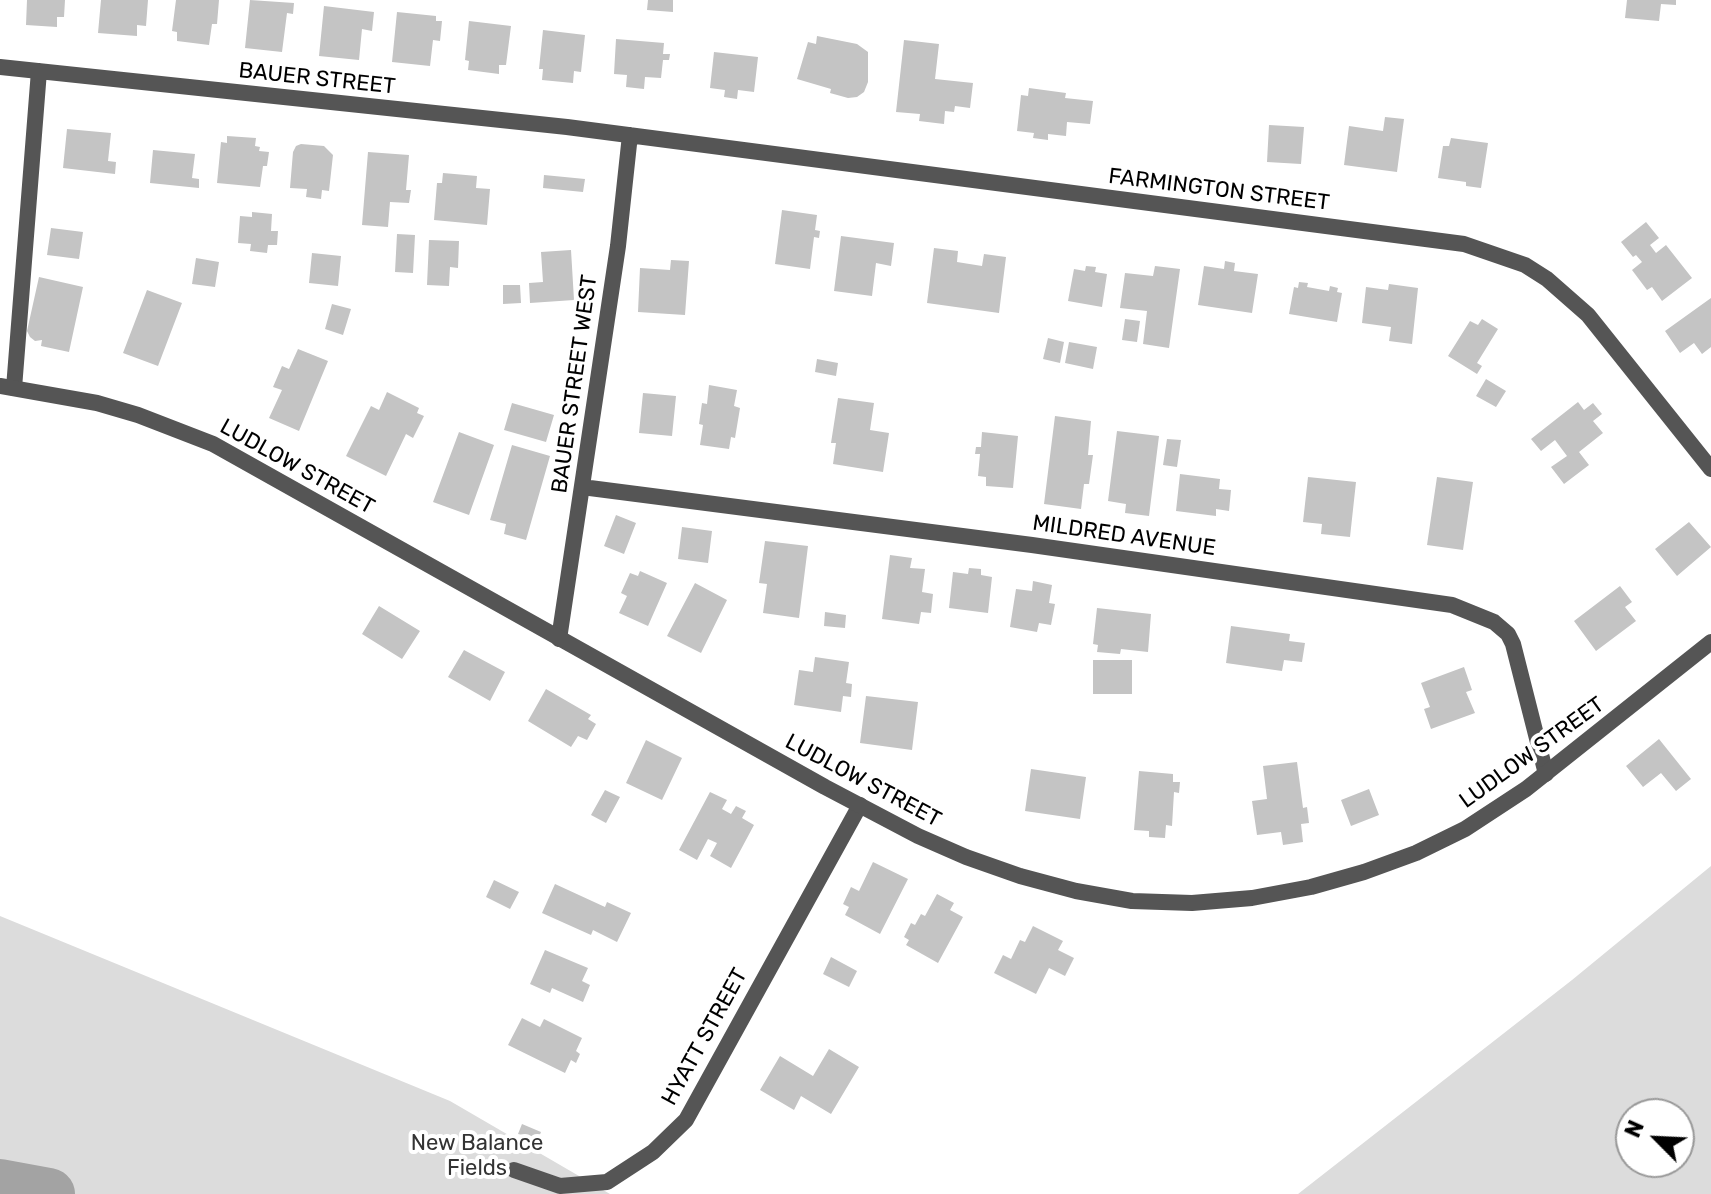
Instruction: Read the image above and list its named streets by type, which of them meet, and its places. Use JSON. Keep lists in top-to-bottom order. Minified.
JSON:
{"streets":{"street":["BAUER STREET","FARMINGTON STREET","BAUER STREET WEST","LUDLOW STREET","MILDRED AVENUE","HYATT STREET"]},"crossings":[["BAUER STREET","FARMINGTON STREET"],["BAUER STREET","BAUER STREET WEST"],["FARMINGTON STREET","BAUER STREET WEST"],["BAUER STREET WEST","LUDLOW STREET"],["BAUER STREET WEST","MILDRED AVENUE"],["LUDLOW STREET","MILDRED AVENUE"],["LUDLOW STREET","HYATT STREET"]],"parks":["New Balance Fields"],"north":"top left"}
